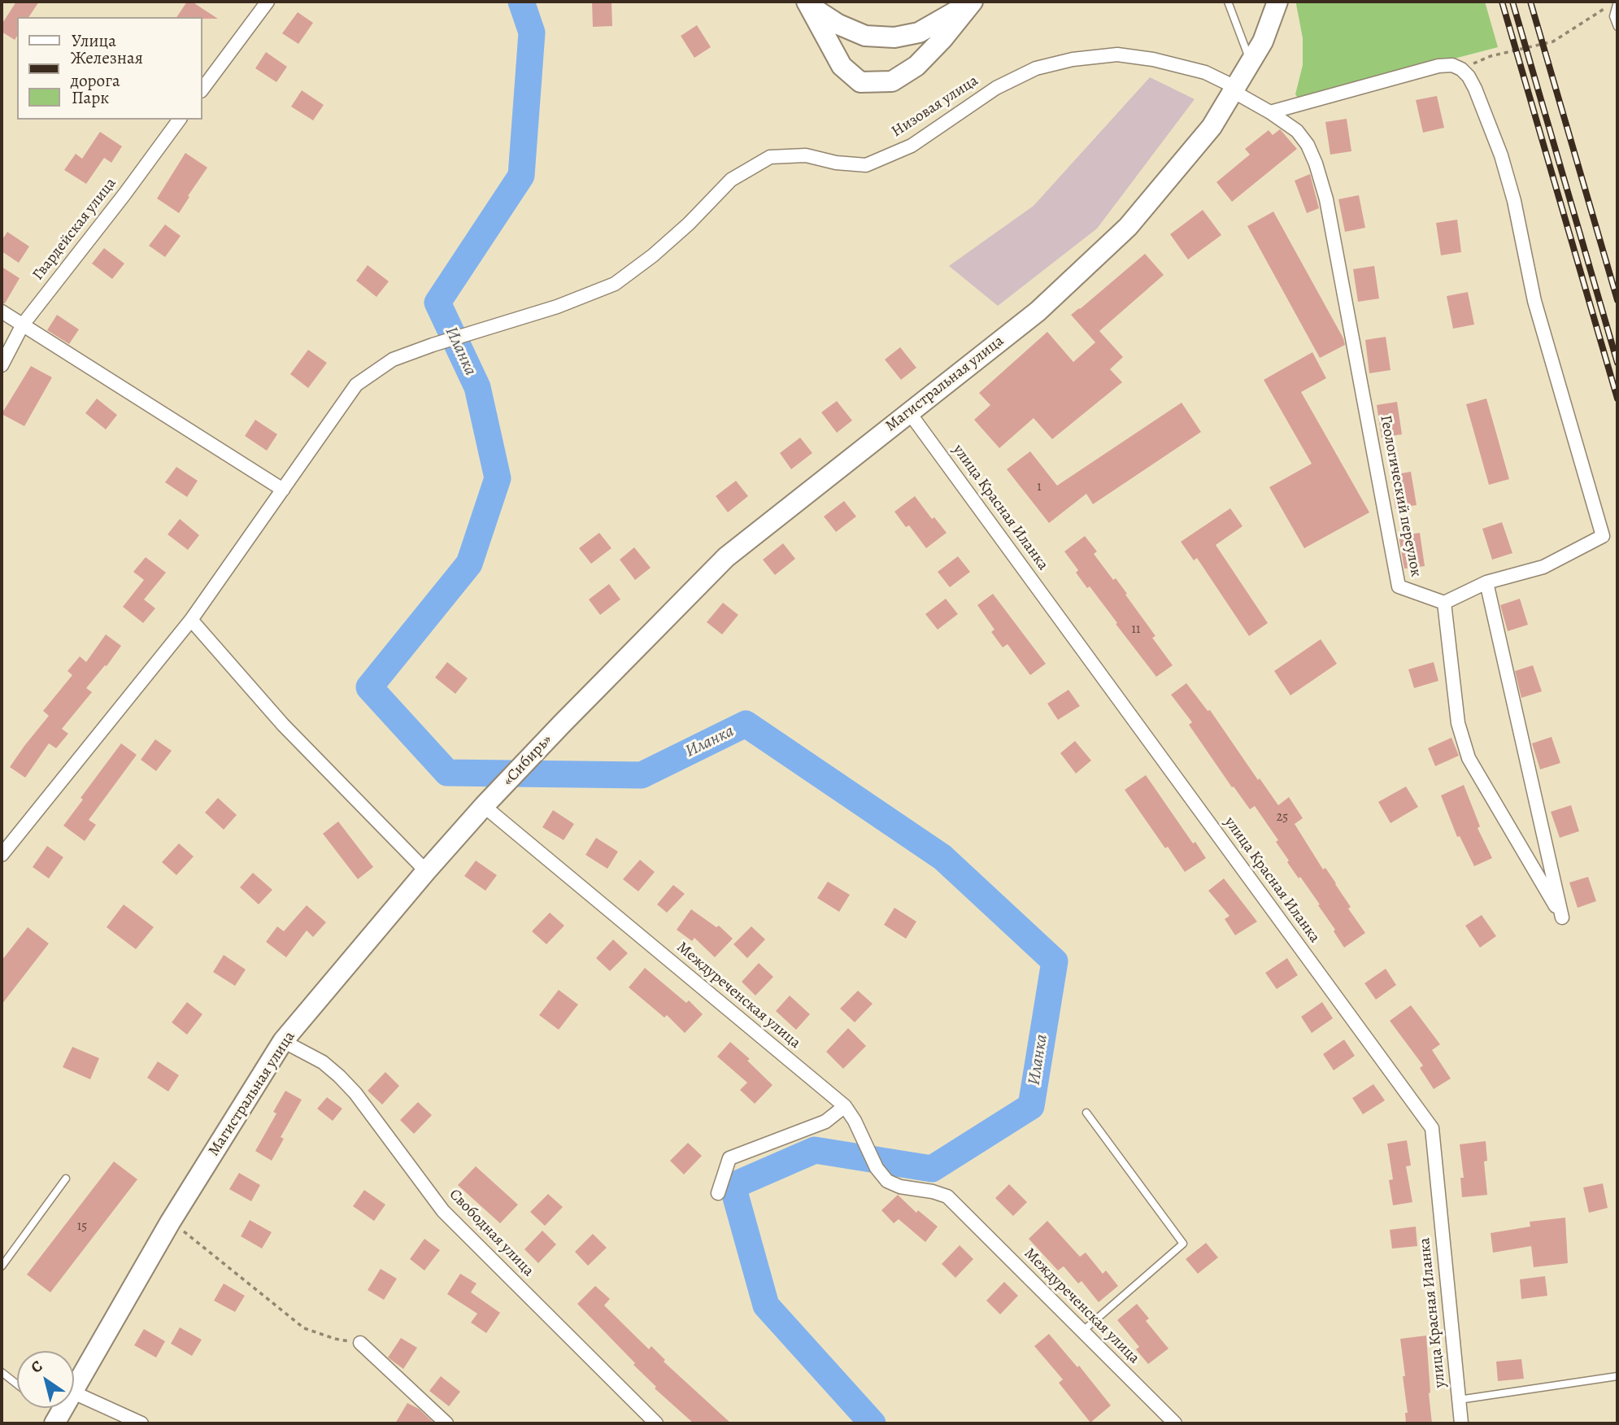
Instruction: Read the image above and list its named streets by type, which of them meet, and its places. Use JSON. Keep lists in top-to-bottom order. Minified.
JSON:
{"streets":{"main road":["Магистральная улица","«Сибирь»"],"street":["Низовая улица","Гвардейская улица","Геологический переулок","улица Красная Иланка","Междуреченская улица","Свободная улица"]},"crossings":[["Низовая улица","Магистральная улица"],["Низовая улица","Геологический переулок"],["Магистральная улица","Геологический переулок"],["Магистральная улица","улица Красная Иланка"],["Магистральная улица","«Сибирь»"],["Магистральная улица","Междуреченская улица"],["Магистральная улица","Свободная улица"],["«Сибирь»","Междуреченская улица"]],"water":["Иланка"],"house_numbers":["1","11","25","15"],"legend":["Улица","Железная дорога","Парк"],"north":"top left"}
